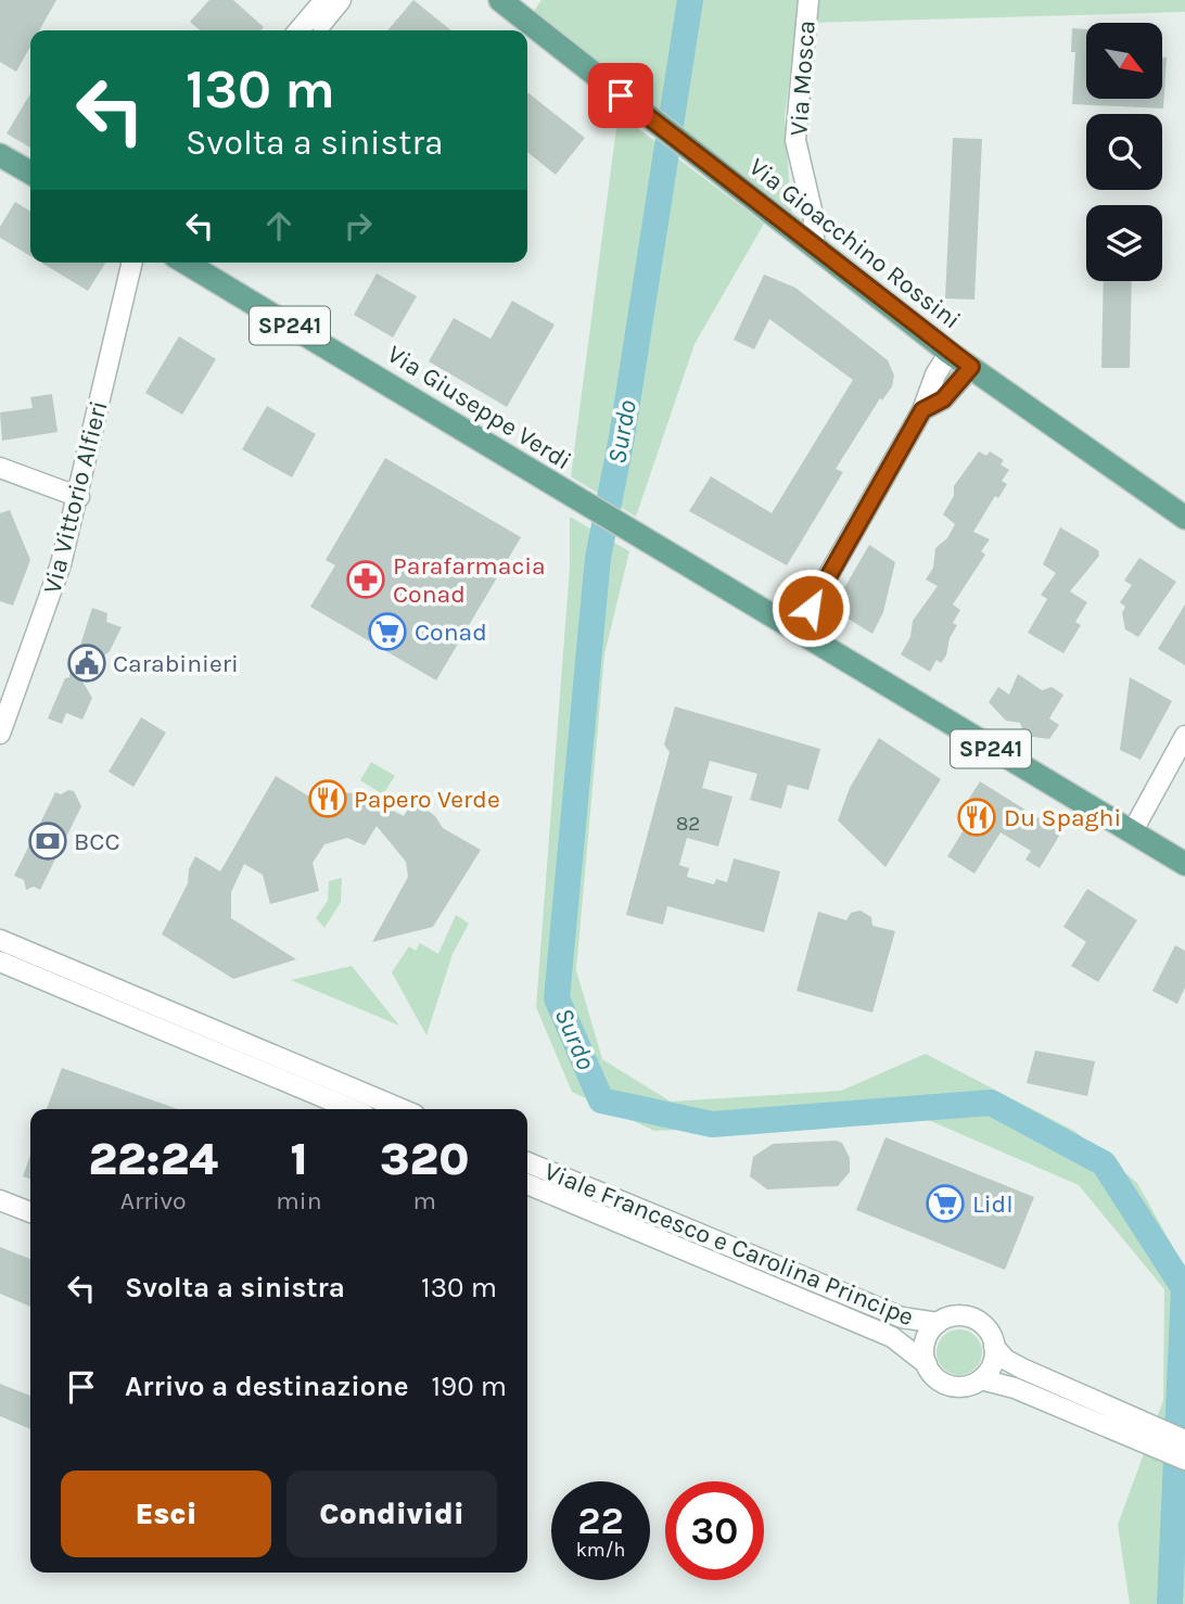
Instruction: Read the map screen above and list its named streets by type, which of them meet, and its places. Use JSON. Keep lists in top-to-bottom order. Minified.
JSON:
{"streets":{"main road":["Via Gioacchino Rossini","SP241","Via Giuseppe Verdi"],"street":["Via Mosca","Via Vittorio Alfieri","Viale Francesco e Carolina Principe"]},"crossings":[["Via Mosca","Via Gioacchino Rossini"]],"water":["Surdo"],"places":{"pharmacy":["Parafarmacia Conad"],"supermarket":["Conad","Lidl"],"public building":["Carabinieri"],"restaurant":["Papero Verde","Du Spaghi"],"bank":["BCC"]},"house_numbers":["82"],"north":"bottom right","page":{"turn":["130 m","Svolta a sinistra"],"eta":["22:24","Arrivo","1","min","320","m"],"list":[{"name":"Svolta a sinistra","value":"130 m"},{"name":"Arrivo a destinazione","value":"190 m"}],"buttons":["Esci","Condividi"],"speed":"22 km/h","limit":"30"}}
